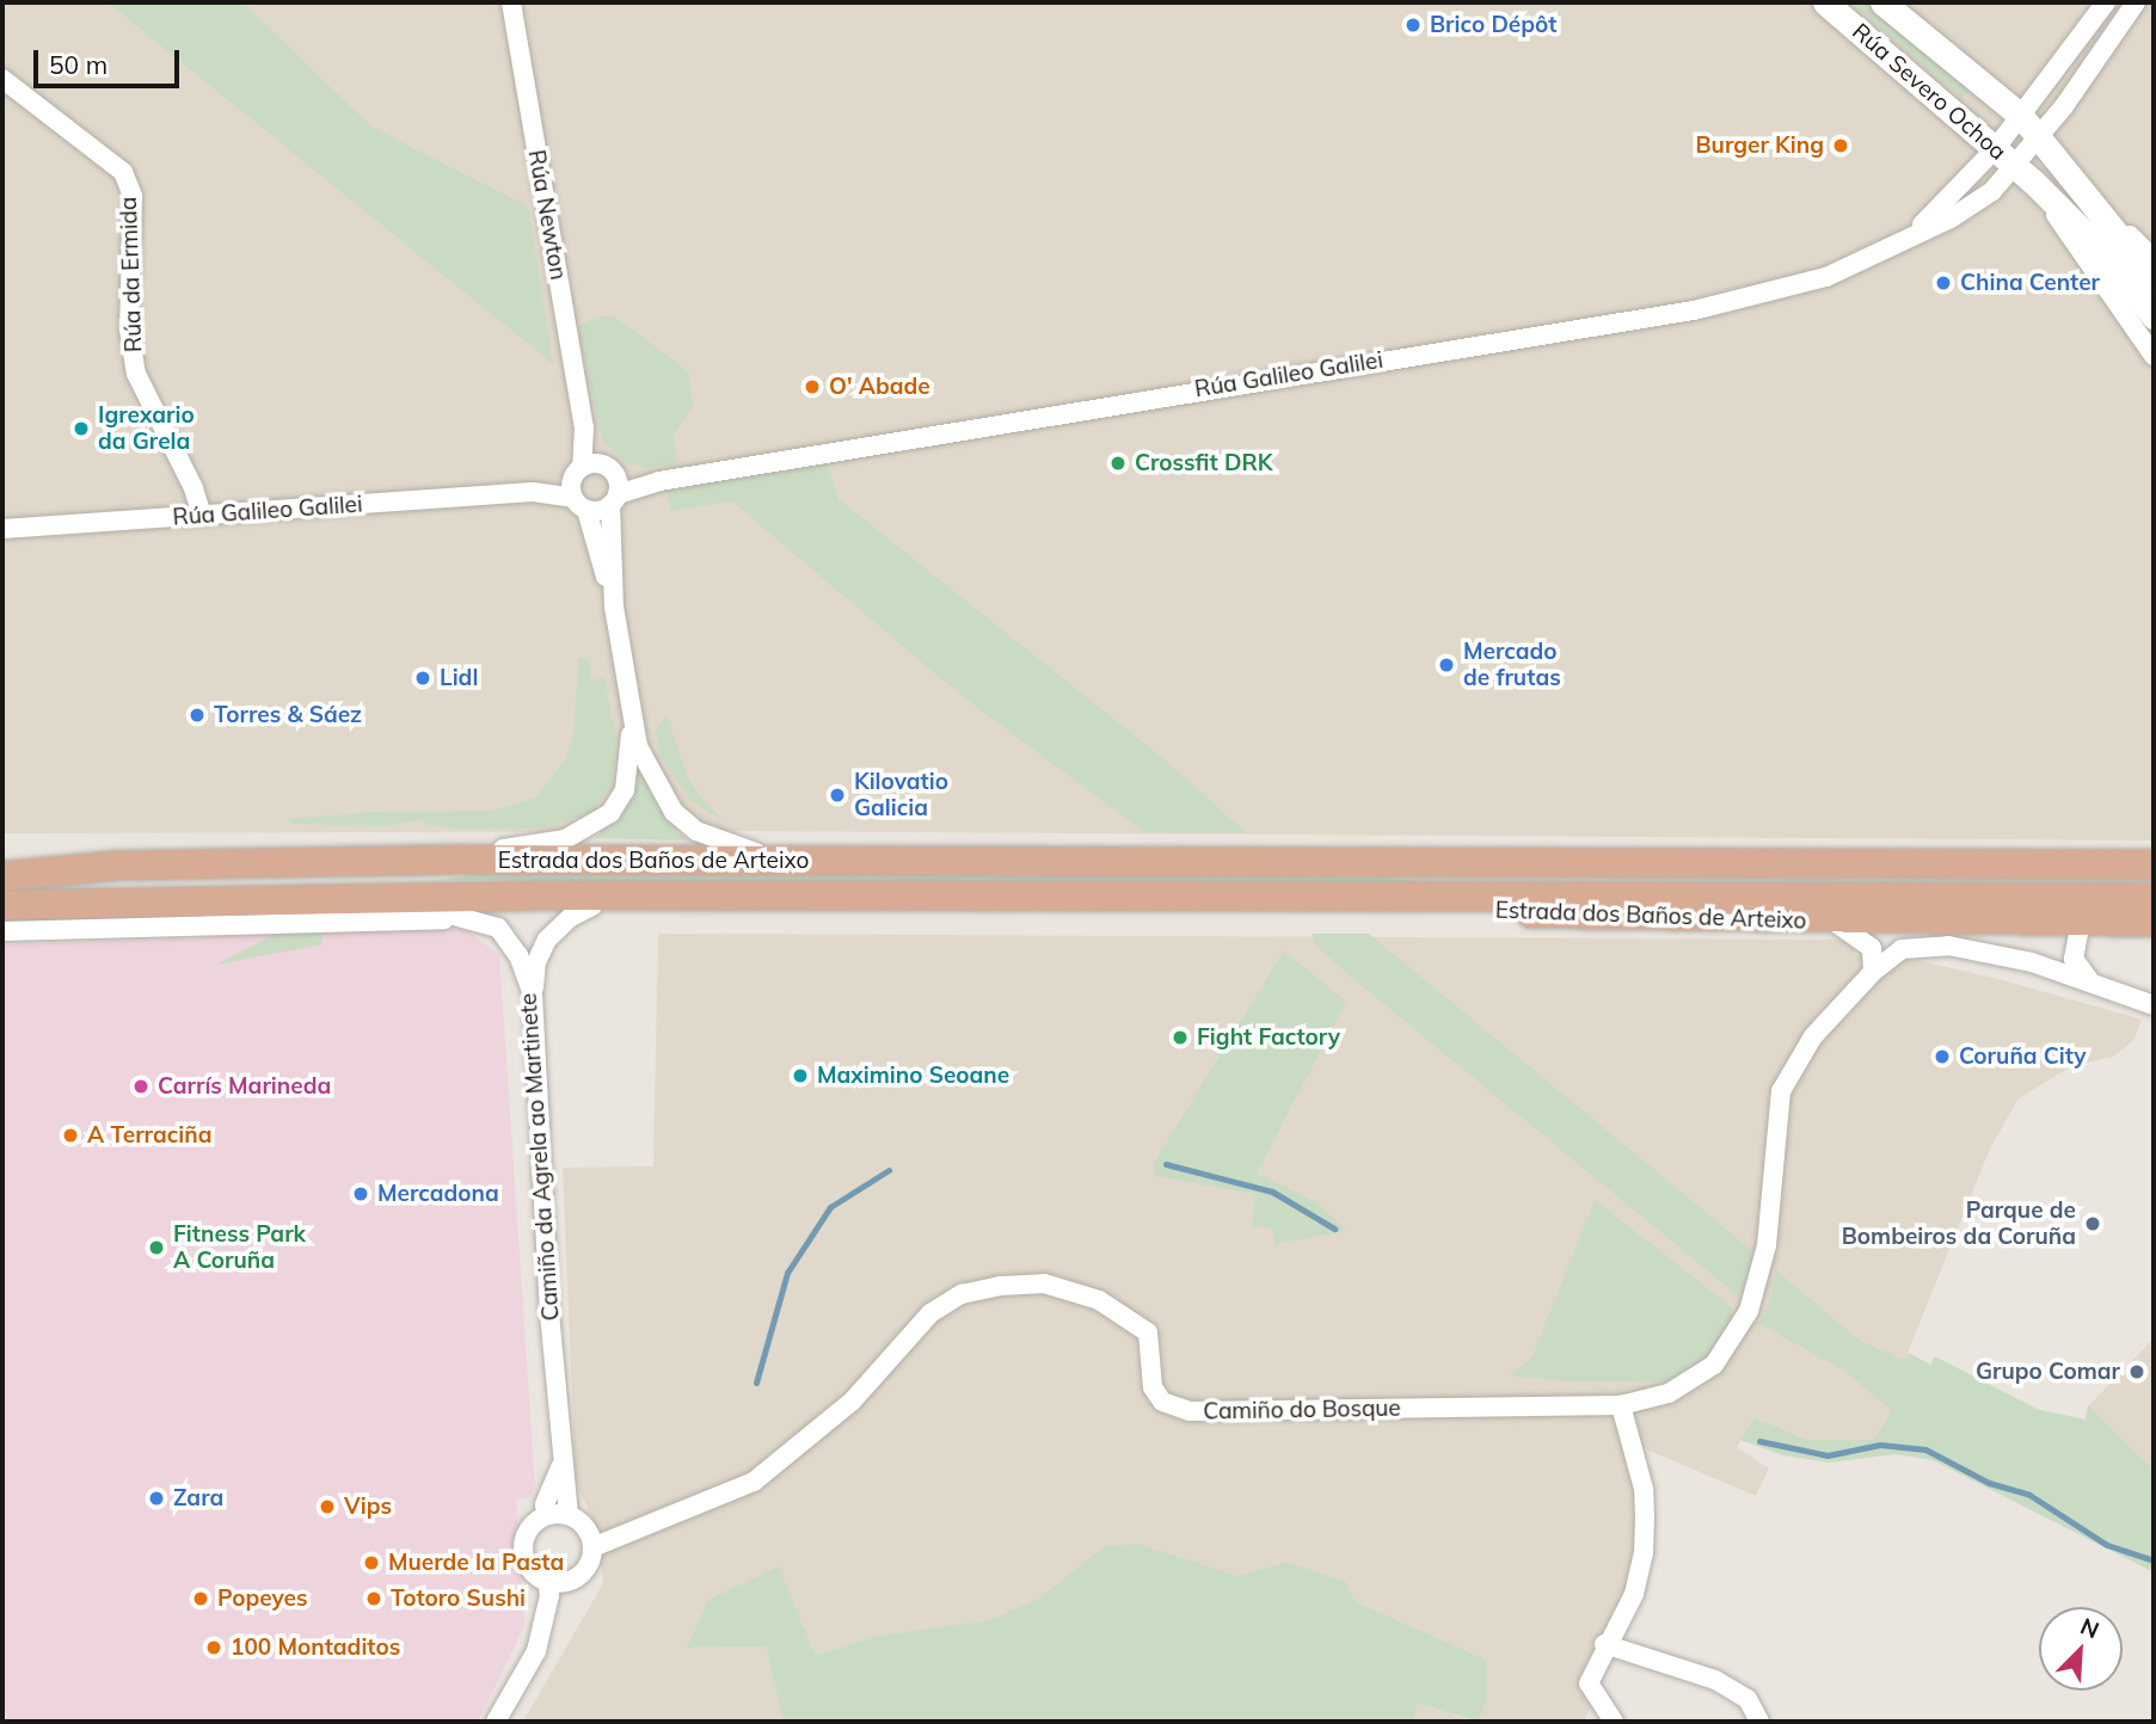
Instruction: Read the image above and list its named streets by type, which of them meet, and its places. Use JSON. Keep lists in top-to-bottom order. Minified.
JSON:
{"streets":{"main road":["Rúa Severo Ochoa","Estrada dos Baños de Arteixo"],"street":["Rúa Newton","Rúa da Ermida","Rúa Galileo Galilei","Camiño da Agrela ao Martinete","Camiño do Bosque"]},"crossings":[["Rúa Severo Ochoa","Rúa Galileo Galilei"],["Rúa Newton","Rúa Galileo Galilei"],["Rúa Newton","Estrada dos Baños de Arteixo"],["Rúa da Ermida","Rúa Galileo Galilei"],["Estrada dos Baños de Arteixo","Camiño da Agrela ao Martinete"],["Camiño da Agrela ao Martinete","Camiño do Bosque"]],"places":["Brico Dépôt","Burger King","China Center","O' Abade","Igrexario da Grela","Crossfit DRK","Mercado de frutas","Lidl","Torres & Sáez","Kilovatio Galicia","Fight Factory","Coruña City","Maximino Seoane","Carrís Marineda","A Terraciña","Mercadona","Parque de Bombeiros da Coruña","Fitness Park A Coruña","Grupo Comar","Zara","Vips","Muerde la Pasta","Popeyes","Totoro Sushi","100 Montaditos"],"scale_bar":"50 m","north":"top right"}
